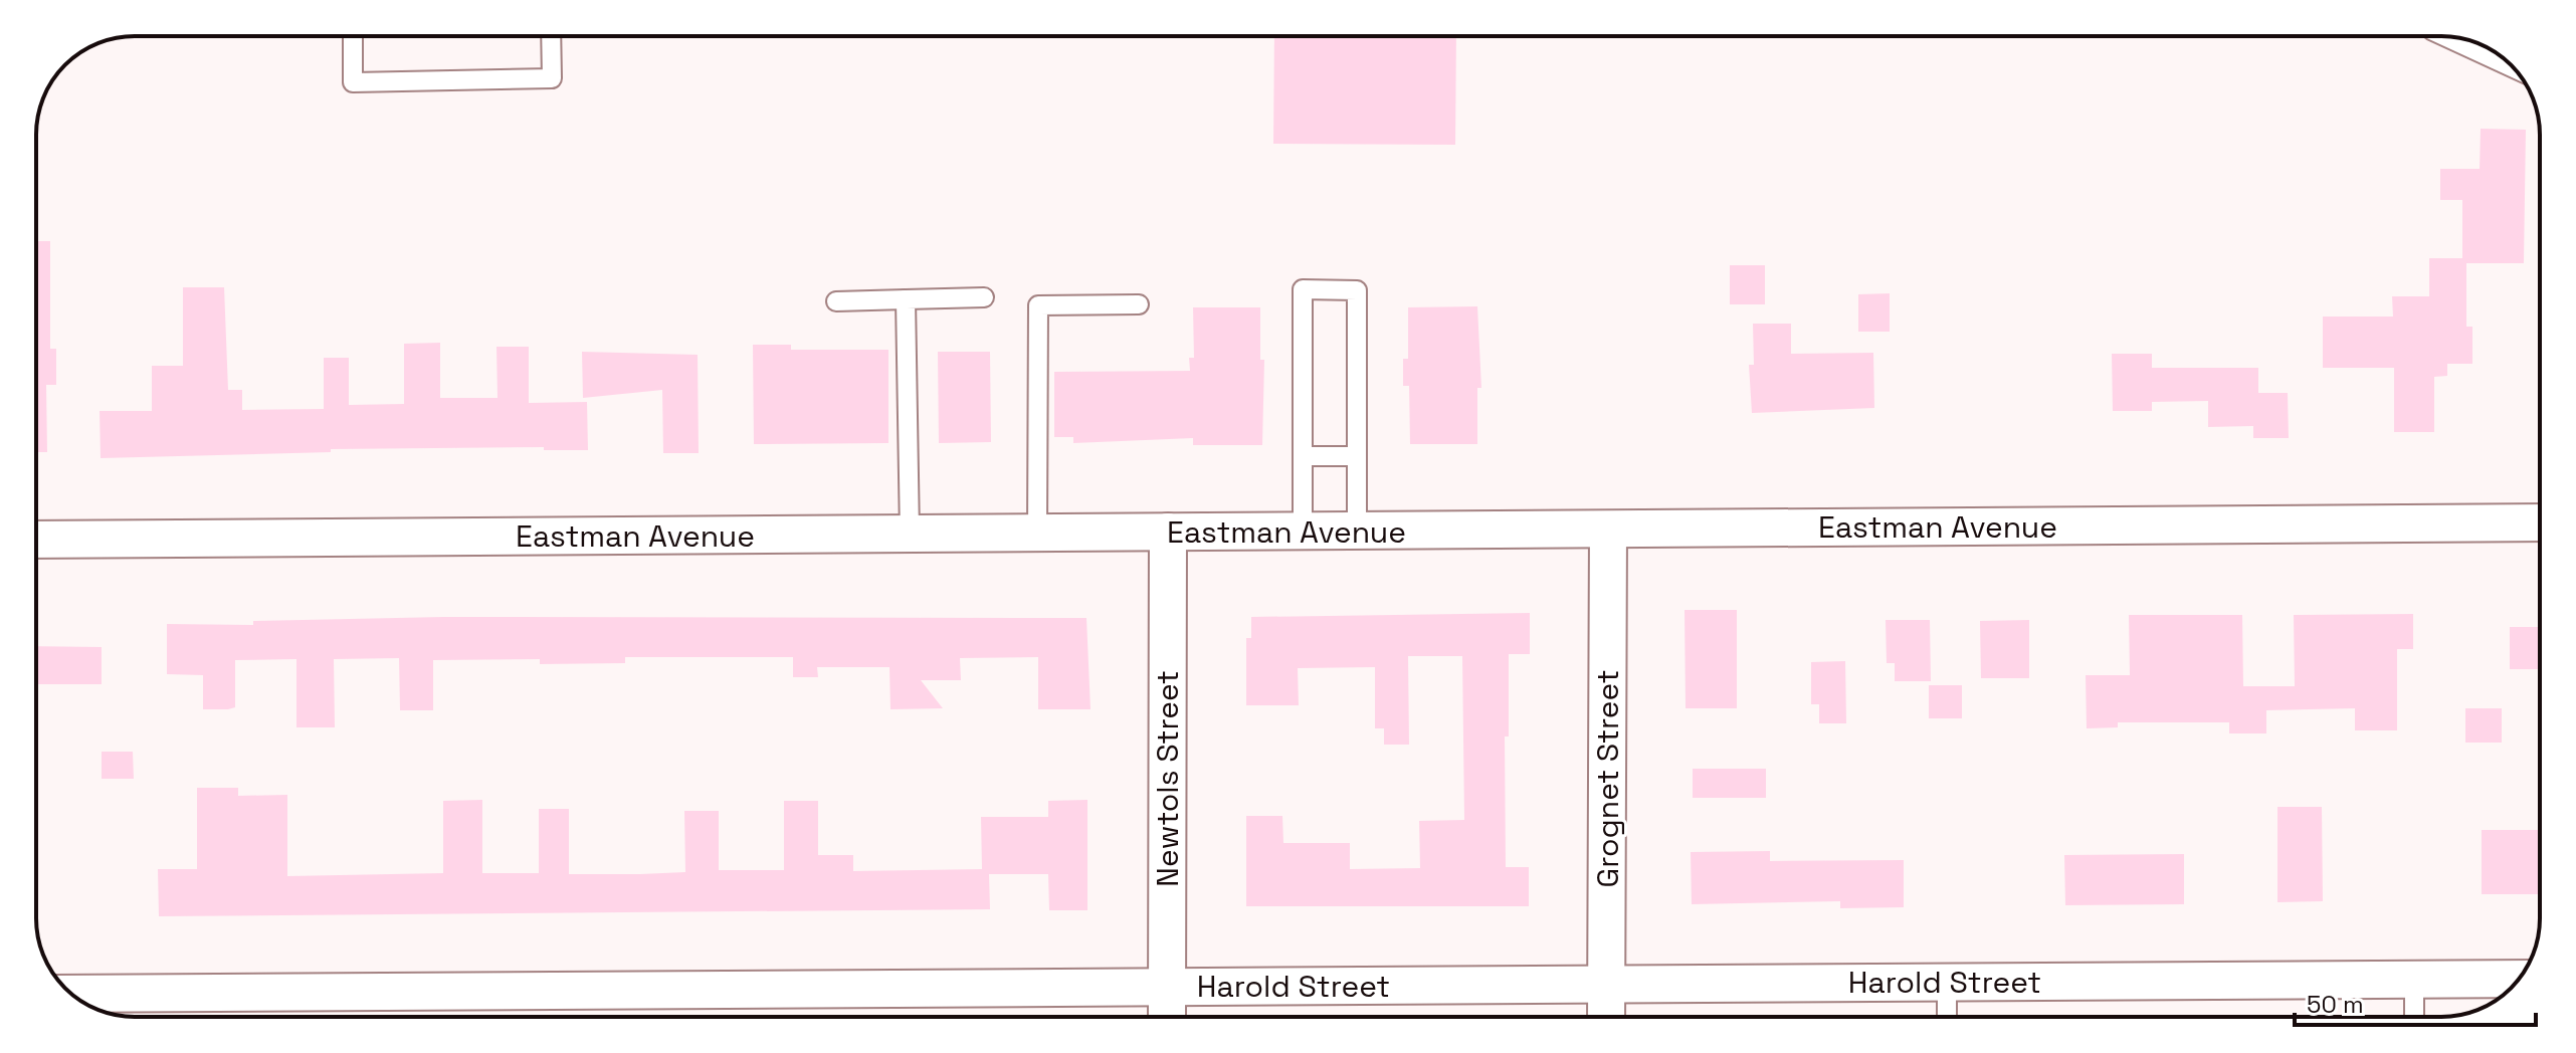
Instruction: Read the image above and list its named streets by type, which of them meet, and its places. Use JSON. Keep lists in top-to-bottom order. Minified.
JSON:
{"streets":{"street":["Eastman Avenue","Newtols Street","Grognet Street","Harold Street"]},"crossings":[["Eastman Avenue","Newtols Street"],["Eastman Avenue","Grognet Street"],["Newtols Street","Harold Street"],["Grognet Street","Harold Street"]],"scale_bar":"50 m"}
